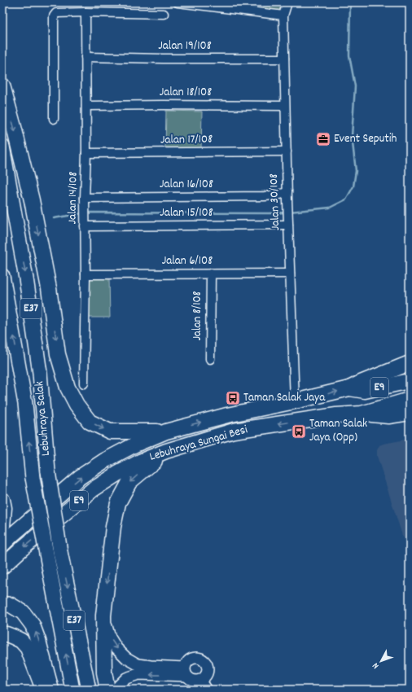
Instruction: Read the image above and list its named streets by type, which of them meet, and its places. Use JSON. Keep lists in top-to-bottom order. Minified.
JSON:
{"streets":{"highway":["E37","E9","Lebuhraya Salak","Lebuhraya Sungai Besi"],"street":["Jalan 19/108","Jalan 18/108","Jalan 17/108","Jalan 16/108","Jalan 14/108","Jalan 30/108","Jalan 15/108","Jalan 6/108","Jalan 8/108"]},"crossings":[["Jalan 19/108","Jalan 14/108"],["Jalan 19/108","Jalan 30/108"],["Jalan 18/108","Jalan 14/108"],["Jalan 18/108","Jalan 30/108"],["Jalan 17/108","Jalan 14/108"],["Jalan 17/108","Jalan 30/108"],["Jalan 16/108","Jalan 14/108"],["Jalan 16/108","Jalan 30/108"],["Jalan 14/108","Jalan 15/108"],["Jalan 14/108","Jalan 6/108"],["Jalan 30/108","Jalan 15/108"],["Jalan 30/108","Jalan 6/108"],["Jalan 30/108","Lebuhraya Sungai Besi"],["Jalan 6/108","Jalan 8/108"]],"places":{"office":["Event Seputih"],"bus stop":["Taman Salak Jaya","Taman Salak Jaya (Opp)"]},"north":"bottom left"}
